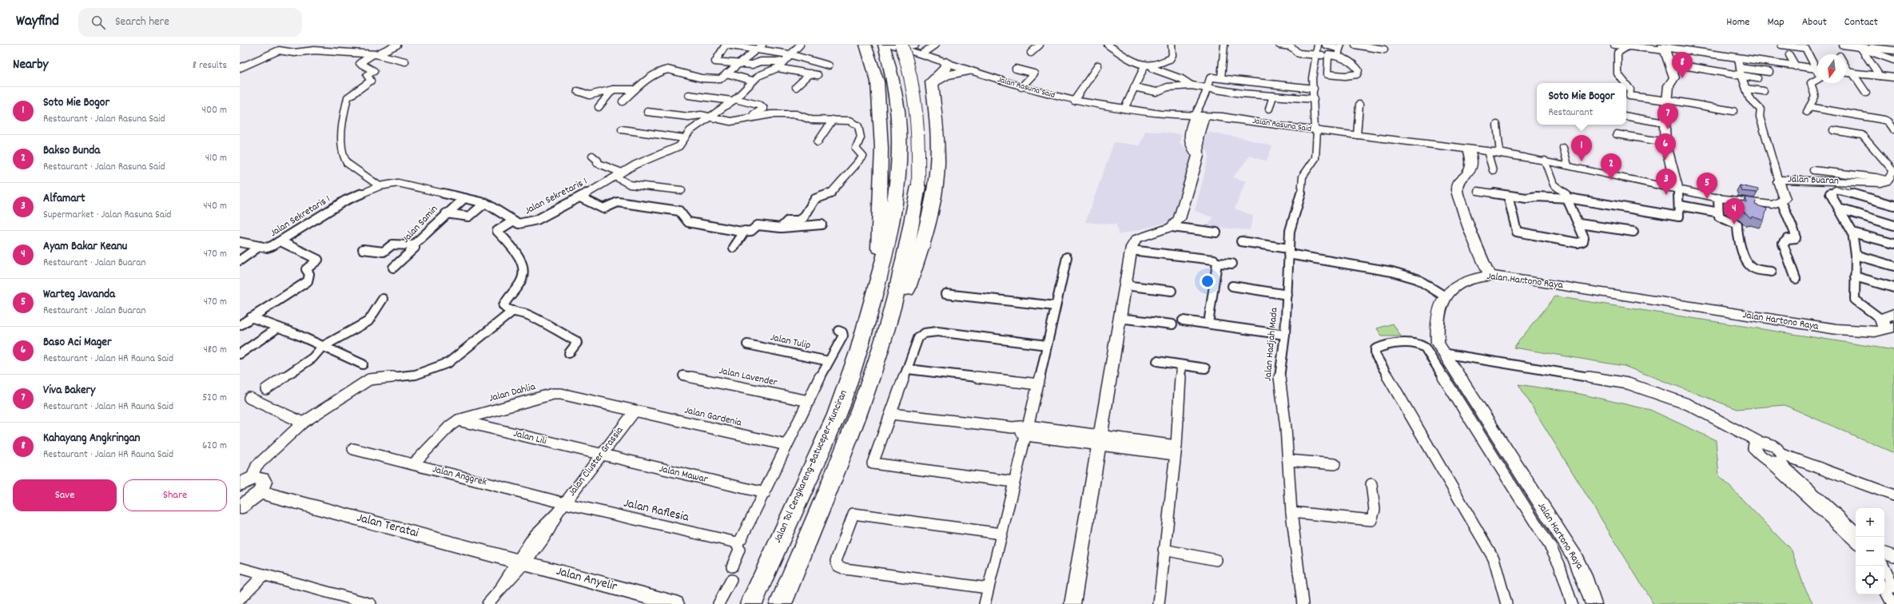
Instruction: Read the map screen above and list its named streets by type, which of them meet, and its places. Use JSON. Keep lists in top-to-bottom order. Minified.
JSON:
{"streets":{"highway":["Jalan Tol Cengkareng–Batuceper–Kunciran"],"street":["Jalan Rasuna Said","Jalan Buaran","Jalan Sekretaris 1","Jalan Samin","Jalan Hartono Raya","Jalan Tulip","Jalan Hadjah Mada","Jalan Lavender","Jalan Dahlia","Jalan Gardenia","Jalan Lili","Jalan Cluster Grassia","Jalan Mawar","Jalan Anggrek","Jalan Raflesia","Jalan Teratai","Jalan Anyelir"]},"crossings":[["Jalan Rasuna Said","Jalan Hadjah Mada"],["Jalan Rasuna Said","Jalan Tol Cengkareng–Batuceper–Kunciran"],["Jalan Sekretaris 1","Jalan Samin"],["Jalan Dahlia","Jalan Gardenia"],["Jalan Dahlia","Jalan Lili"],["Jalan Dahlia","Jalan Cluster Grassia"],["Jalan Dahlia","Jalan Anggrek"],["Jalan Gardenia","Jalan Cluster Grassia"],["Jalan Lili","Jalan Cluster Grassia"],["Jalan Lili","Jalan Mawar"],["Jalan Cluster Grassia","Jalan Mawar"],["Jalan Cluster Grassia","Jalan Anggrek"],["Jalan Cluster Grassia","Jalan Raflesia"],["Jalan Cluster Grassia","Jalan Teratai"],["Jalan Cluster Grassia","Jalan Anyelir"],["Jalan Anggrek","Jalan Raflesia"],["Jalan Teratai","Jalan Anyelir"]],"north":"bottom","page":{"header":"Wayfind","search":"Search here","nav":["Home","Map","About","Contact"],"heading":["Nearby","8 results"],"pins":["8","7","6","1","2","3","5","4"],"popup":["Soto Mie Bogor","Restaurant"],"list":[{"mark":"1","name":"Soto Mie Bogor","note":"Restaurant · Jalan Rasuna Said","value":"400 m"},{"mark":"2","name":"Bakso Bunda","note":"Restaurant · Jalan Rasuna Said","value":"410 m"},{"mark":"3","name":"Alfamart","note":"Supermarket · Jalan Rasuna Said","value":"440 m"},{"mark":"4","name":"Ayam Bakar Keanu","note":"Restaurant · Jalan Buaran","value":"470 m"},{"mark":"5","name":"Warteg Javanda","note":"Restaurant · Jalan Buaran","value":"470 m"},{"mark":"6","name":"Baso Aci Mager","note":"Restaurant · Jalan HR Rauna Said","value":"480 m"},{"mark":"7","name":"Viva Bakery","note":"Restaurant · Jalan HR Rauna Said","value":"520 m"},{"mark":"8","name":"Kahayang Angkringan","note":"Restaurant · Jalan HR Rauna Said","value":"620 m"}],"buttons":["Save","Share"],"map_buttons":["+","−"]}}
